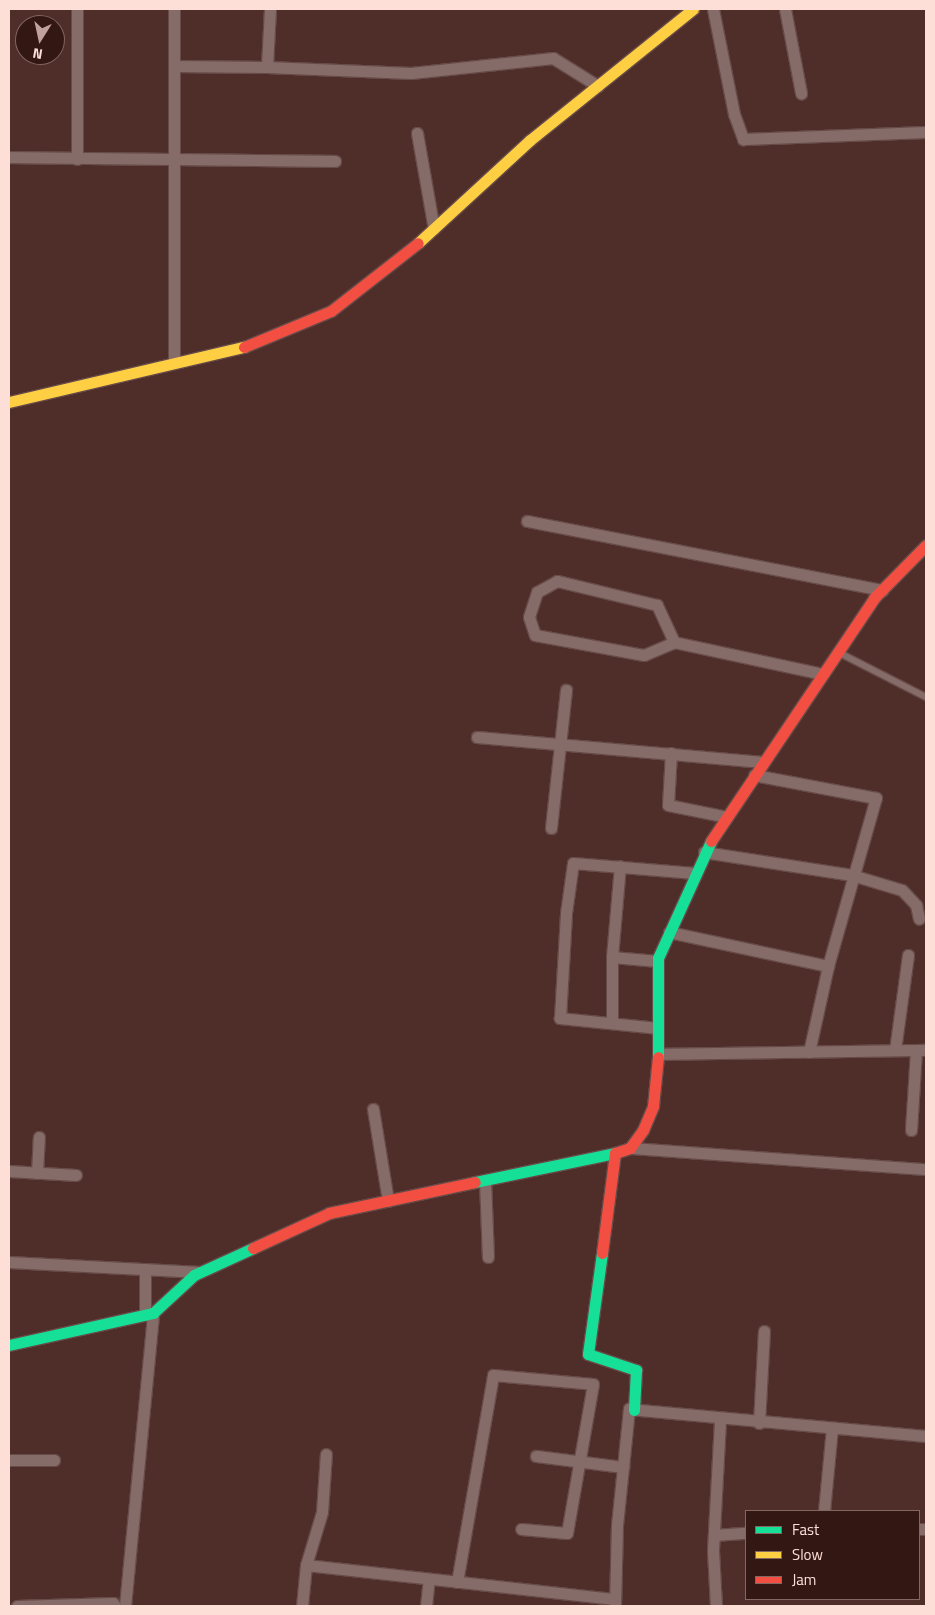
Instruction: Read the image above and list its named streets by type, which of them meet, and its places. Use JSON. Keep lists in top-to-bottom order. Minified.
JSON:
{"legend":["Fast","Slow","Jam"],"north":"bottom"}
